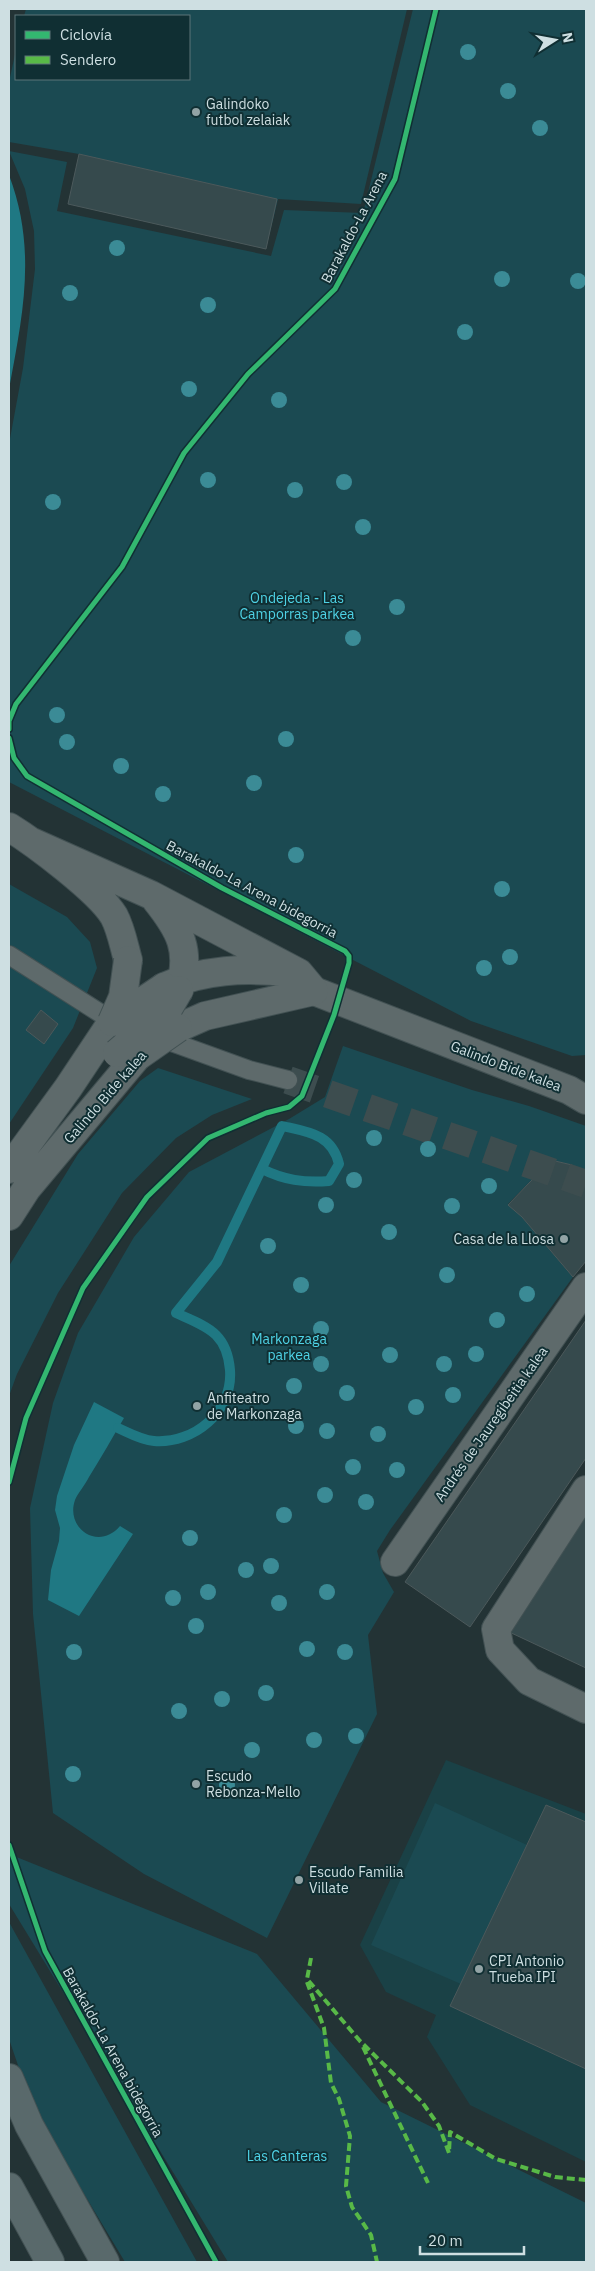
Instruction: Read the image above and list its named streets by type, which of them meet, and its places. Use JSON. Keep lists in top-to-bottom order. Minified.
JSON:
{"streets":{"street":["Galindo Bide kalea","Andrés de Jauregibeitia kalea"],"cycle path":["Barakaldo-La Arena","Barakaldo-La Arena bidegorria"]},"parks":["Ondejeda - Las Camporras parkea","Markonzaga parkea","Las Canteras"],"places":["Galindoko futbol zelaiak","Casa de la Llosa","Anfiteatro de Markonzaga","Escudo Rebonza-Mello","Escudo Familia Villate","CPI Antonio Trueba IPI"],"legend":["Ciclovía","Sendero"],"scale_bar":"20 m","north":"right"}
